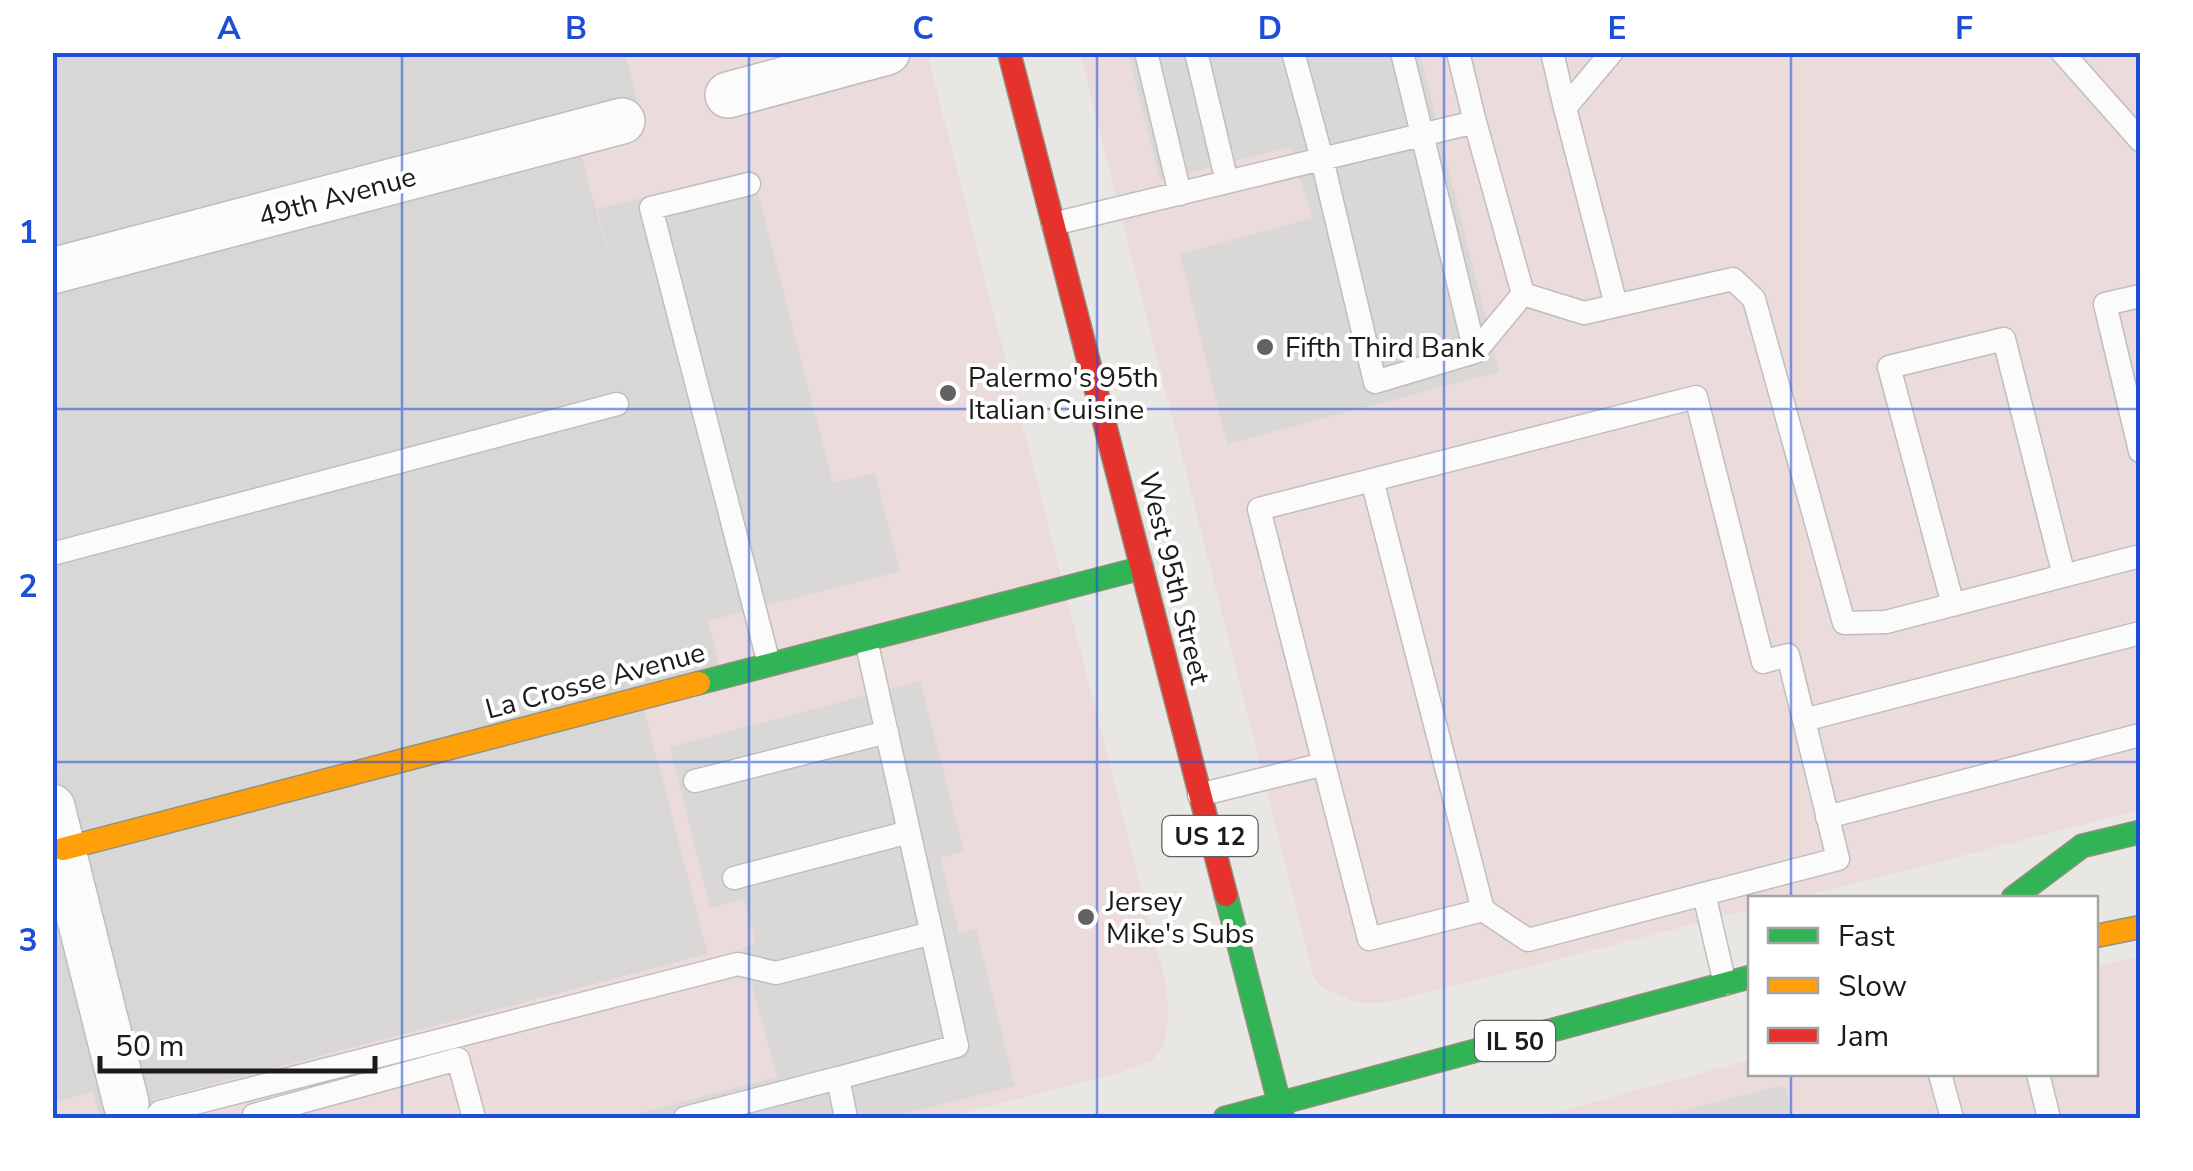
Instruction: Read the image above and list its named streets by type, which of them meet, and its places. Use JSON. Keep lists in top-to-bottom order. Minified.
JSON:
{"streets":{"main road":["West 95th Street","La Crosse Avenue","US 12","IL 50"],"street":["49th Avenue"]},"crossings":[["West 95th Street","La Crosse Avenue"],["West 95th Street","IL 50"]],"places":["Fifth Third Bank","Palermo's 95th Italian Cuisine","Jersey Mike's Subs"],"legend":["Fast","Slow","Jam"],"scale_bar":"50 m","grid":{"columns":["A","B","C","D","E","F"],"rows":["1","2","3"]}}
